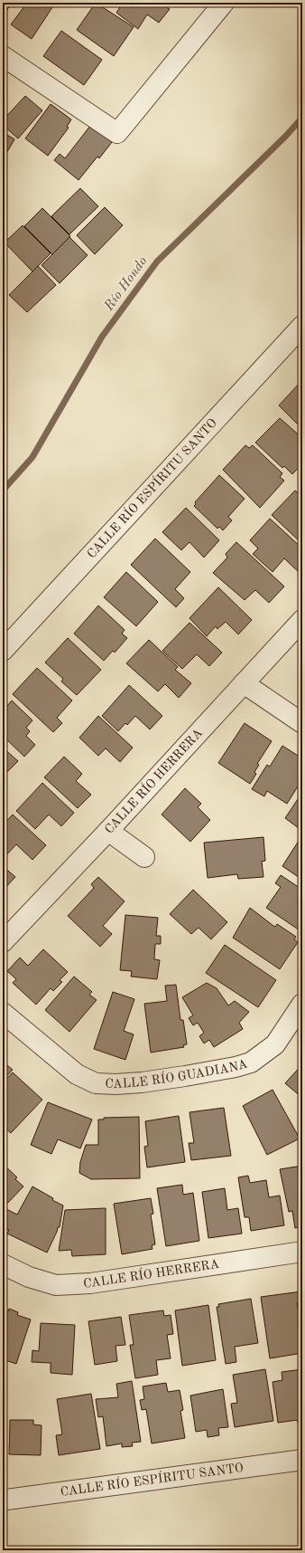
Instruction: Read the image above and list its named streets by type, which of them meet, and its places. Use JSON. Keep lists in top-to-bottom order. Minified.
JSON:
{"streets":{"street":["CALLE RÍO ESPÍRITU SANTO","CALLE RÍO HERRERA","CALLE RÍO GUADIANA"]},"water":["Río Hondo"]}
